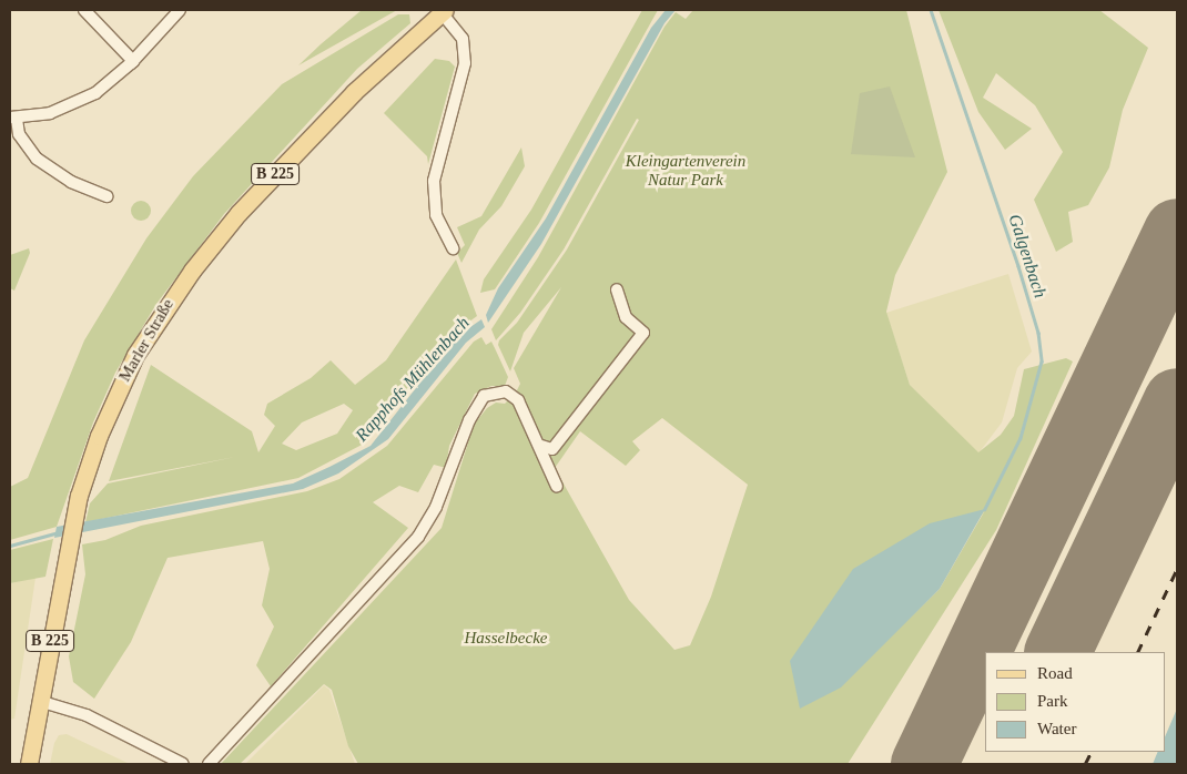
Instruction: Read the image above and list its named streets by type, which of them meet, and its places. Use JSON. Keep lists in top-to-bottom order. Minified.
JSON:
{"streets":{"main road":["B 225","Marler Straße"]},"water":["Galgenbach","Rapphofs Mühlenbach"],"parks":["Kleingartenverein Natur Park","Hasselbecke"],"legend":["Road","Park","Water"]}
